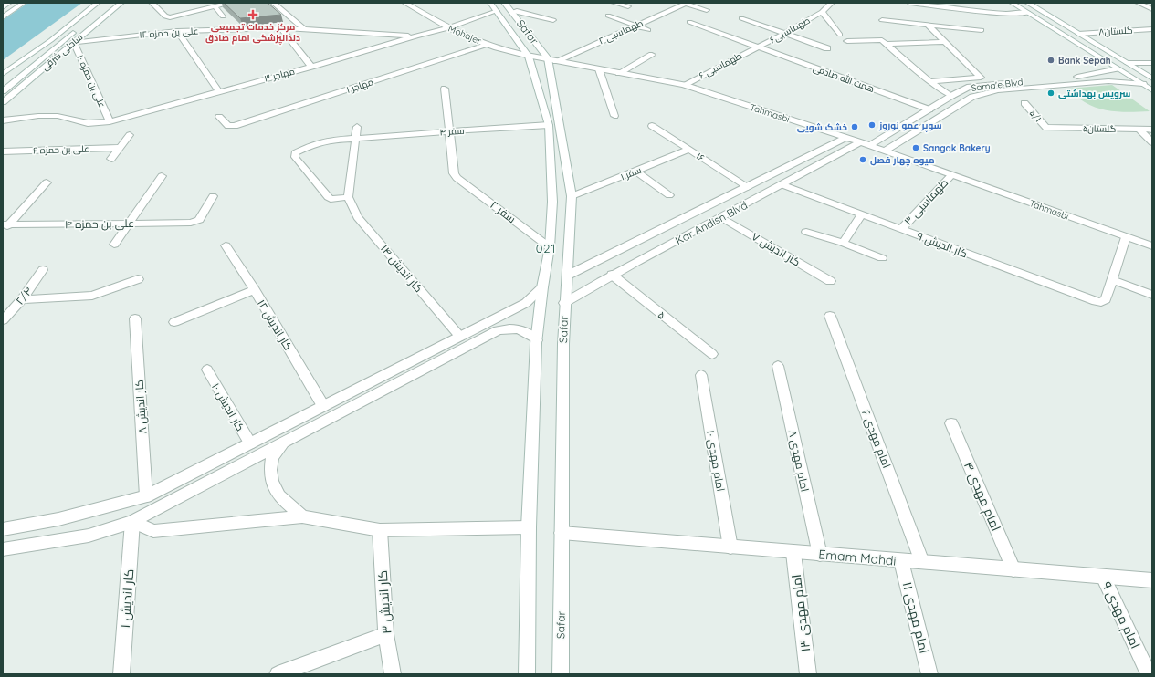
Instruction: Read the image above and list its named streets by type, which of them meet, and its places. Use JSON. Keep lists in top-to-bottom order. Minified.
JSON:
{"streets":{"street":["۶طهماسبی","گلستان۸","Safar","۲ طهماسبی","۱۲ علی بن حمزه","Mohajer","ساحلی شرقی","۶ طهماسبی","۳ مهاجر","همت الله صادقی","۱۰ علی بن حمزه","Sama'e Blvd","۱ مهاجر","Tahmasbi","۵/۱","گلستان۵","۴ سفر","۶ علی بن حمزه","۱۶","۱ سفر","۳ طهماسبی","۲ سفر","Kar Andish Blvd","۴ علی بن حمزه","۹ کار اندیش","۷ کار اندیش","۱۴ کار اندیش","۲/۴","۵","۱۲ کار اندیش","۸ کار اندیش","۱۰ کار اندیش","۶ امام مهدی","۱۰ امام مهدی","۸ امام مهدی","۴ امام مهدی","Emam Mahdi","۱ کار اندیش","۳ کار اندیش","۱۳ امام مهدی","۹ امام مهدی","۱۱ امام مهدی"]},"crossings":[["۶طهماسبی","۶ طهماسبی"],["۶طهماسبی","همت الله صادقی"],["Safar","۲ طهماسبی"],["Safar","Mohajer"],["Safar","۳ مهاجر"],["Safar","Tahmasbi"],["Safar","۴ سفر"],["Safar","۱ سفر"],["Safar","۲ سفر"],["Safar","Kar Andish Blvd"],["Safar","Emam Mahdi"],["۲ طهماسبی","Mohajer"],["۲ طهماسبی","Tahmasbi"],["۱۲ علی بن حمزه","ساحلی شرقی"],["۱۲ علی بن حمزه","۳ مهاجر"],["۱۲ علی بن حمزه","۱۰ علی بن حمزه"],["Mohajer","۳ مهاجر"],["Mohajer","۱ مهاجر"],["Mohajer","Tahmasbi"],["ساحلی شرقی","۱۰ علی بن حمزه"],["۶ طهماسبی","همت الله صادقی"],["۶ طهماسبی","Tahmasbi"],["۳ مهاجر","۱۰ علی بن حمزه"],["همت الله صادقی","Sama'e Blvd"],["Sama'e Blvd","Tahmasbi"],["Tahmasbi","۳ طهماسبی"],["Tahmasbi","Kar Andish Blvd"],["۵/۱","گلستان۵"],["۴ سفر","۲ سفر"],["۴ سفر","۱۴ کار اندیش"],["۱۶","۱ سفر"],["۱۶","Kar Andish Blvd"],["۳ طهماسبی","۹ کار اندیش"],["Kar Andish Blvd","۹ کار اندیش"],["Kar Andish Blvd","۷ کار اندیش"],["Kar Andish Blvd","۵"],["۶ امام مهدی","Emam Mahdi"],["۱۰ امام مهدی","Emam Mahdi"],["۸ امام مهدی","Emam Mahdi"],["۴ امام مهدی","Emam Mahdi"],["Emam Mahdi","۱۳ امام مهدی"],["Emam Mahdi","۹ امام مهدی"],["Emam Mahdi","۱۱ امام مهدی"]],"districts":["021"],"places":{"health":["مرکز خدمات تجمیعی دندانپزشکی امام صادق"],"other":["Bank Sepah","سرویس بهداشتی","سوپر عمو نوروز","خشک شویی","Sangak Bakery","میوه چهار فصل"]}}
